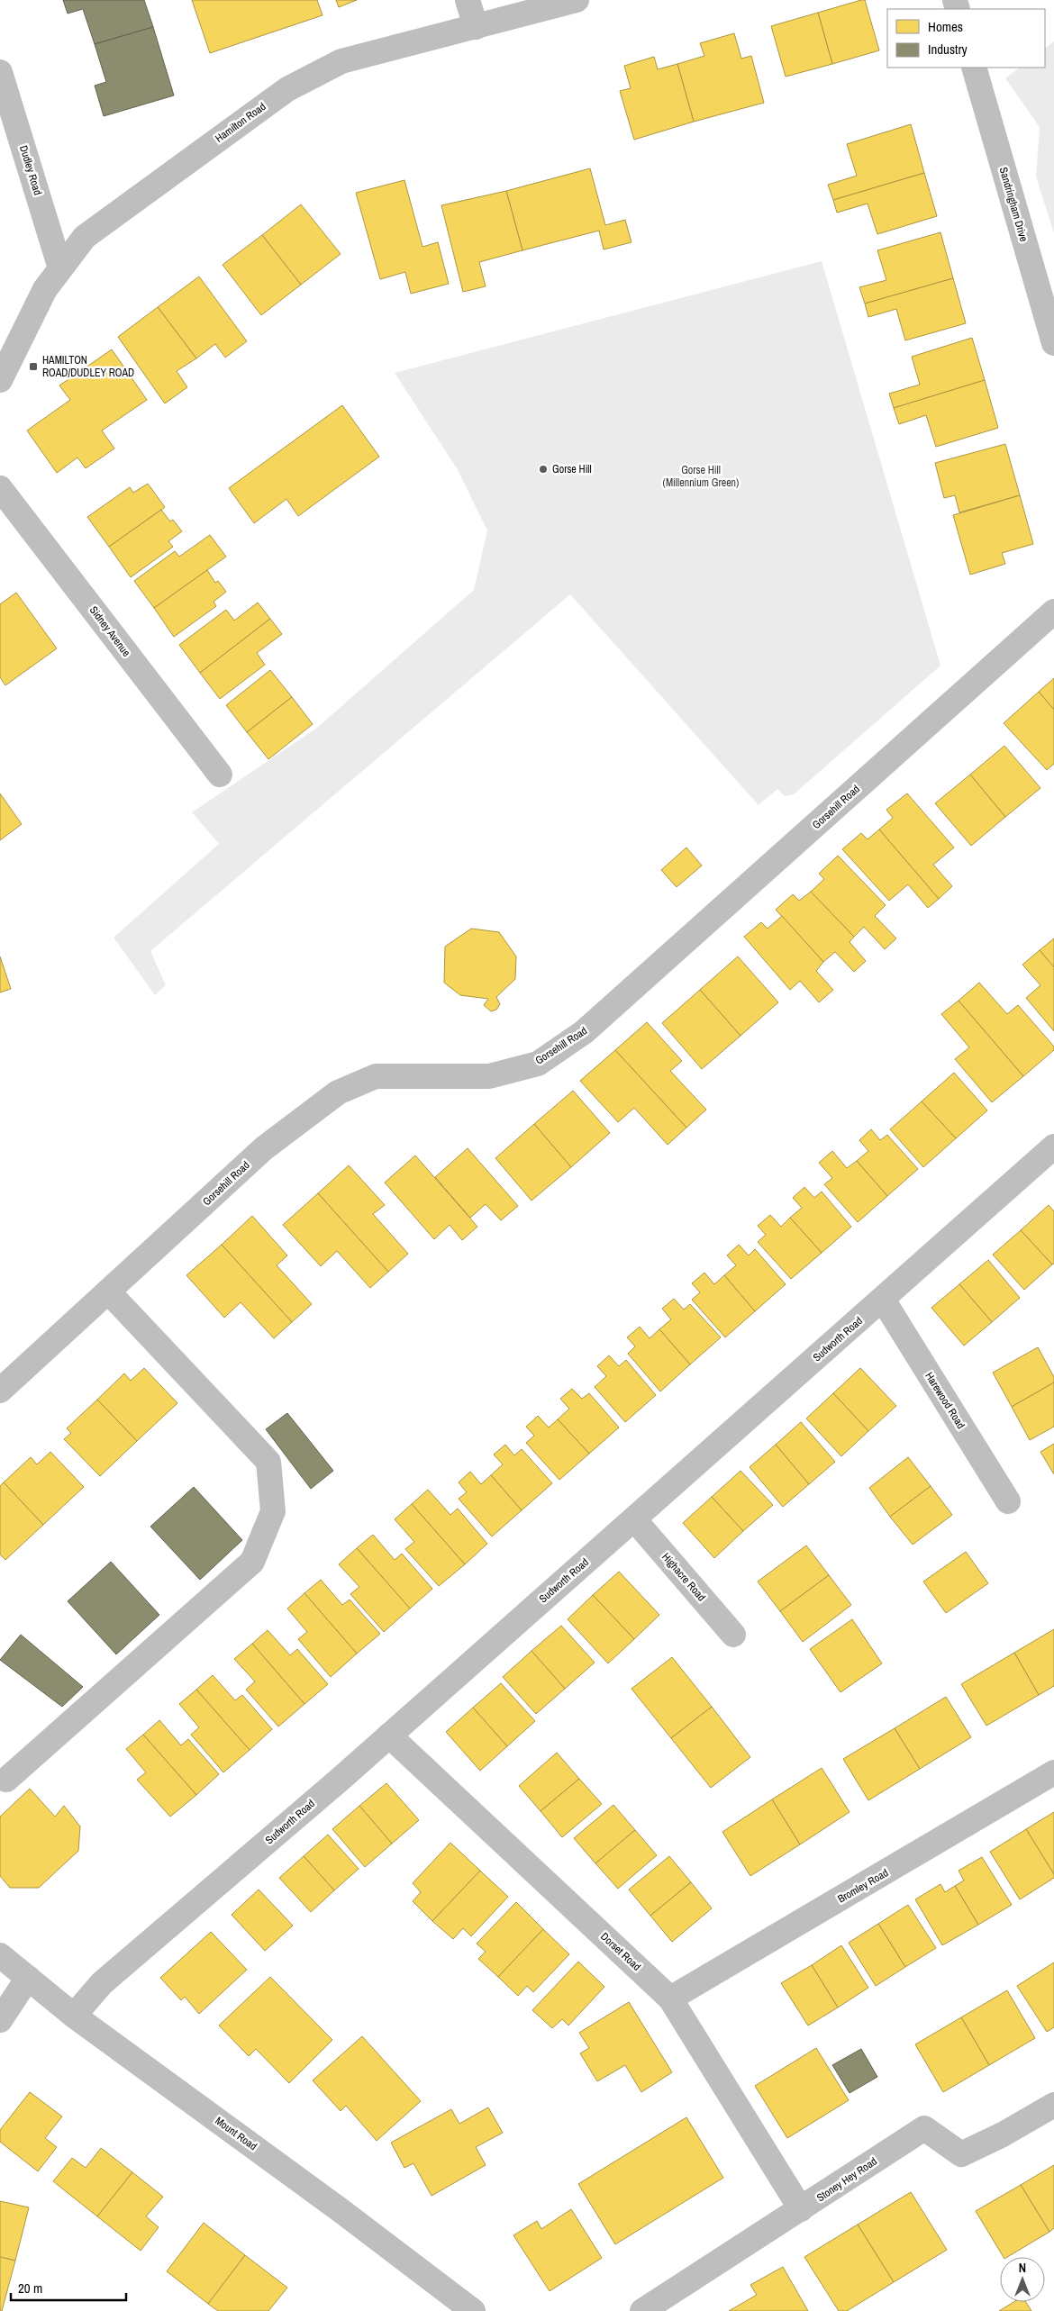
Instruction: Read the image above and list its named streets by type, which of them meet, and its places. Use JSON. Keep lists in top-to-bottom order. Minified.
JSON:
{"streets":{"street":["Hamilton Road","Dudley Road","Sandringham Drive","Sidney Avenue","Gorsehill Road","Sudworth Road","Harewood Road","Highacre Road","Bromley Road","Dorset Road","Mount Road","Stoney Hey Road"]},"crossings":[["Hamilton Road","Dudley Road"],["Sudworth Road","Harewood Road"],["Sudworth Road","Highacre Road"],["Sudworth Road","Dorset Road"],["Sudworth Road","Mount Road"],["Bromley Road","Dorset Road"],["Dorset Road","Stoney Hey Road"]],"parks":["Gorse Hill (Millennium Green)"],"places":{"transit":["HAMILTON ROAD/DUDLEY ROAD"],"other":["Gorse Hill"]},"legend":["Homes","Industry"],"scale_bar":"20 m","north":"top"}
